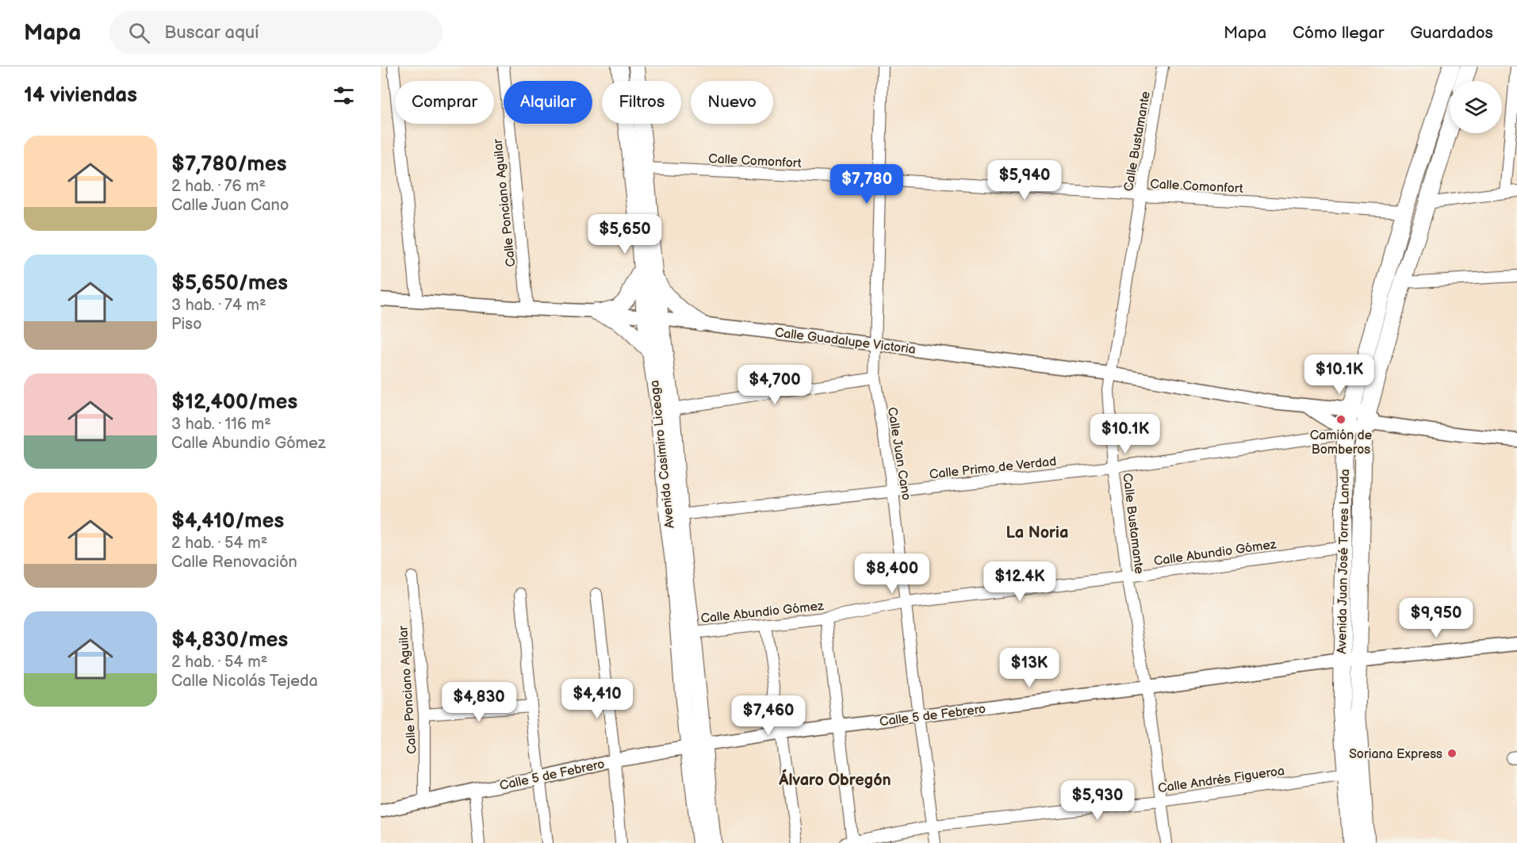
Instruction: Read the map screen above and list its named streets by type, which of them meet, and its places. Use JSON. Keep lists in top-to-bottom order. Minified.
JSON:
{"streets":{"main road":["Avenida Casimiro Liceaga","Avenida Juan José Torres Landa"],"street":["Calle Bustamante","Calle Comonfort","Calle Ponciano Aguilar","Calle Guadalupe Victoria","Calle Juan Cano","Calle Primo de Verdad","Calle Abundio Gómez","Calle 5 de Febrero","Calle Andrés Figueroa"]},"crossings":[["Calle Bustamante","Calle Comonfort"],["Calle Bustamante","Calle Guadalupe Victoria"],["Calle Bustamante","Calle Primo de Verdad"],["Calle Bustamante","Calle Abundio Gómez"],["Calle Bustamante","Calle 5 de Febrero"],["Calle Bustamante","Calle Andrés Figueroa"],["Calle Comonfort","Calle Juan Cano"],["Calle Comonfort","Avenida Casimiro Liceaga"],["Calle Comonfort","Avenida Juan José Torres Landa"],["Calle Ponciano Aguilar","Calle Guadalupe Victoria"],["Calle Ponciano Aguilar","Calle 5 de Febrero"],["Calle Guadalupe Victoria","Calle Juan Cano"],["Calle Guadalupe Victoria","Avenida Casimiro Liceaga"],["Calle Guadalupe Victoria","Calle Primo de Verdad"],["Calle Guadalupe Victoria","Avenida Juan José Torres Landa"],["Calle Juan Cano","Calle Primo de Verdad"],["Calle Juan Cano","Calle Abundio Gómez"],["Calle Juan Cano","Calle 5 de Febrero"],["Calle Juan Cano","Calle Andrés Figueroa"],["Avenida Casimiro Liceaga","Calle Primo de Verdad"],["Avenida Casimiro Liceaga","Calle Abundio Gómez"],["Avenida Casimiro Liceaga","Calle 5 de Febrero"],["Calle Primo de Verdad","Avenida Juan José Torres Landa"],["Calle Abundio Gómez","Avenida Juan José Torres Landa"],["Avenida Juan José Torres Landa","Calle 5 de Febrero"],["Avenida Juan José Torres Landa","Calle Andrés Figueroa"]],"districts":["La Noria","Álvaro Obregón"],"places":["Camión de Bomberos","Soriana Express"],"page":{"header":"Mapa","search":"Buscar aquí","nav":["Mapa","Cómo llegar","Guardados"],"heading":"14 viviendas","chip":["Comprar","Alquilar","Filtros","Nuevo"],"list":[{"name":"$7,780/mes","note":"2 hab. · 76 m² · Calle Juan Cano"},{"name":"$5,650/mes","note":"3 hab. · 74 m² · Piso"},{"name":"$12,400/mes","note":"3 hab. · 116 m² · Calle Abundio Gómez"},{"name":"$4,410/mes","note":"2 hab. · 54 m² · Calle Renovación"},{"name":"$4,830/mes","note":"2 hab. · 54 m² · Calle Nicolás Tejeda"}],"price":["$5,940","$7,780","$5,650","$10.1K","$4,700","$10.1K","$8,400","$12.4K","$9,950","$13K","$4,410","$4,830","$7,460","$5,930"]}}
